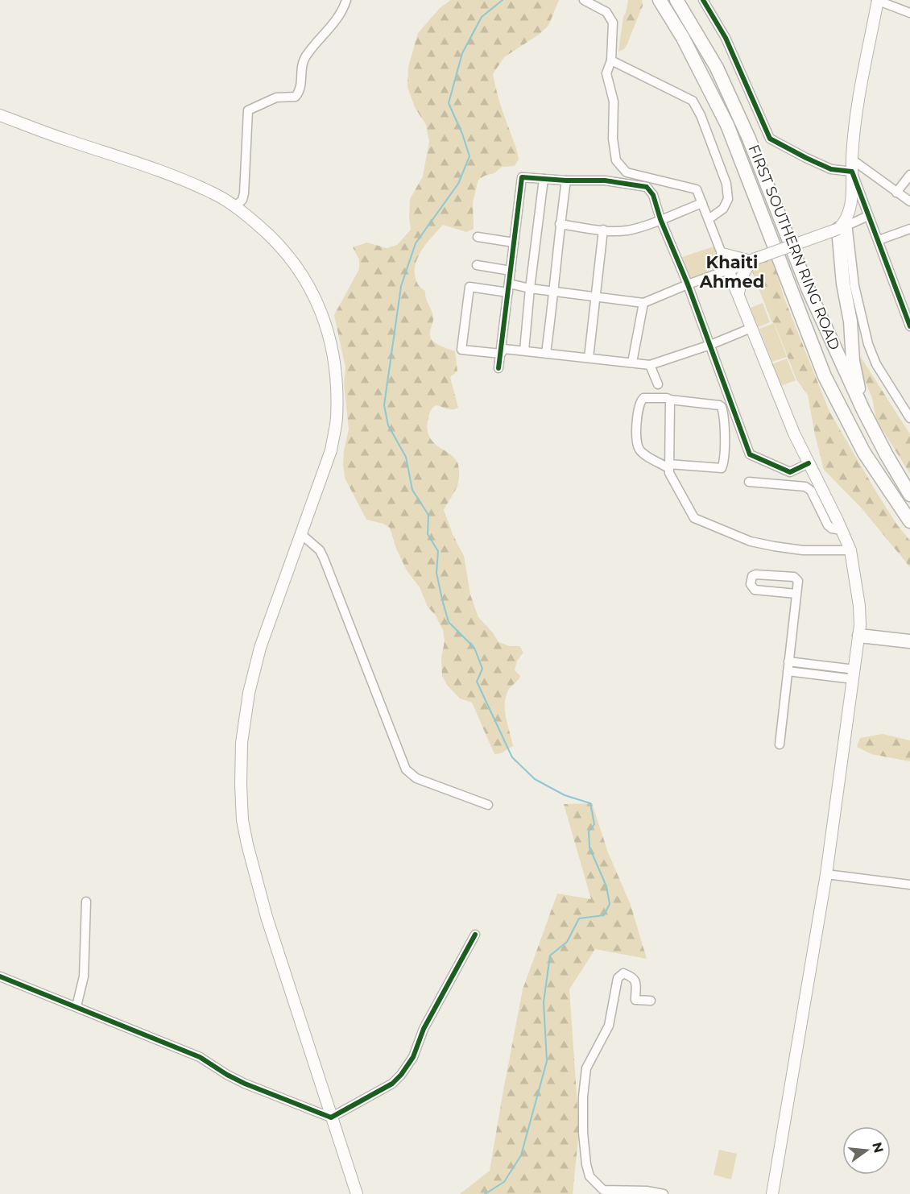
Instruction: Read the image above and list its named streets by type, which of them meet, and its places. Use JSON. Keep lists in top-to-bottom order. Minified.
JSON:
{"streets":{"highway":["FIRST SOUTHERN RING ROAD"]},"districts":["Khaiti Ahmed"],"north":"right"}
